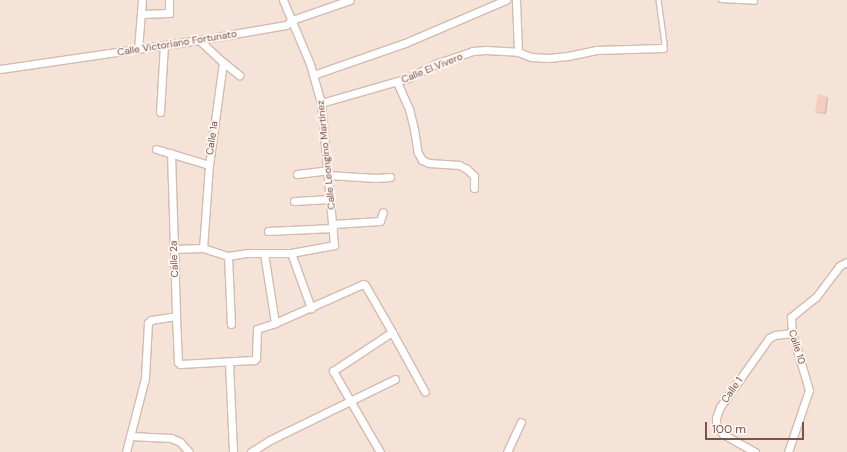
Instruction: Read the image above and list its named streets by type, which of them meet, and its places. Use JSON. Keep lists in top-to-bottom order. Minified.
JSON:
{"streets":{"street":["Calle Victoriano Fortunato","Calle El Vivero","Calle 1a","Calle Leongino Martínez","Calle 2a","Calle 10","Calle 1"]},"crossings":[["Calle Victoriano Fortunato","Calle Leongino Martínez"],["Calle El Vivero","Calle Leongino Martínez"],["Calle 10","Calle 1"]],"scale_bar":"100 m"}
